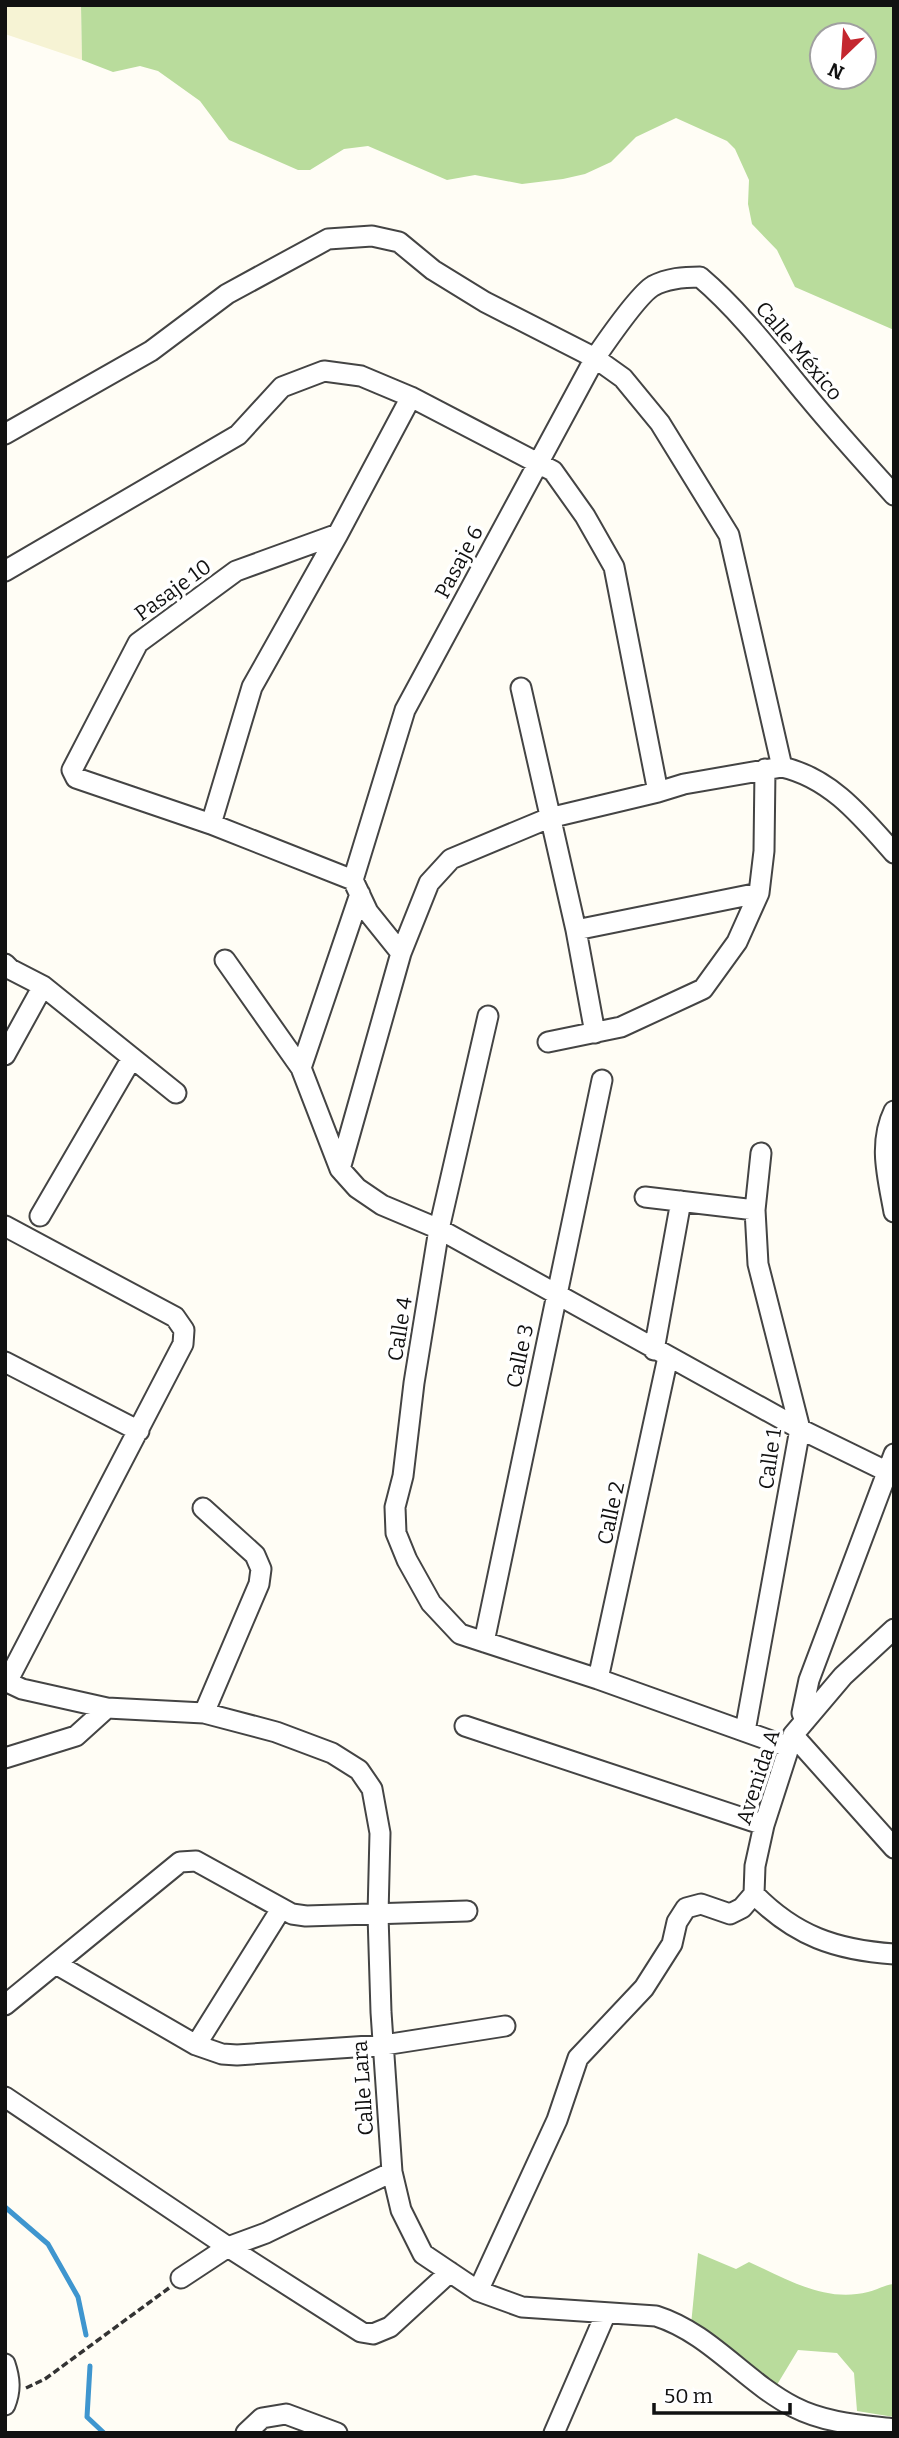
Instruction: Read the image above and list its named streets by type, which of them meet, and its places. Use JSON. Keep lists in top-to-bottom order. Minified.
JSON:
{"streets":{"street":["Calle México","Pasaje 6","Pasaje 10","Calle 4","Calle 3","Calle 1","Calle 2","Avenida A","Calle Lara"]},"crossings":[["Calle México","Pasaje 6"],["Calle 4","Calle 3"]],"scale_bar":"50 m","north":"bottom left"}
